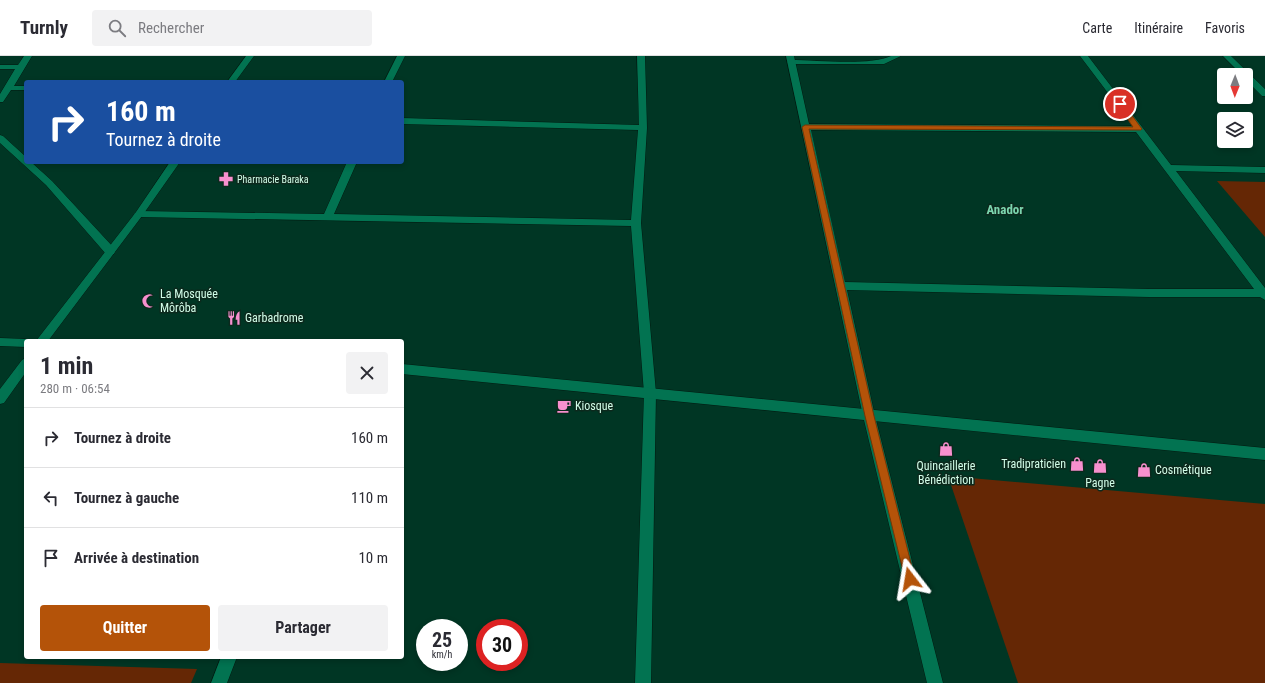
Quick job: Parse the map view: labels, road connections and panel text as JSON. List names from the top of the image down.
{
  "districts": ["Anador"],
  "places": {
    "pharmacy": ["Pharmacie Baraka"],
    "mosque": ["La Mosquée Môrôba"],
    "restaurant": ["Garbadrome"],
    "cafe": ["Kiosque"],
    "shop": [
      "Quincaillerie Bénédiction",
      "Tradipraticien",
      "Pagne",
      "Cosmétique"
    ]
  },
  "north": "bottom",
  "page": {
    "header": "Turnly",
    "search": "Rechercher",
    "nav": ["Carte", "Itinéraire", "Favoris"],
    "turn": ["160 m", "Tournez à droite"],
    "heading": ["1 min", "280 m · 06:54"],
    "list": [
      {
        "name": "Tournez à droite",
        "value": "160 m"
      },
      {
        "name": "Tournez à gauche",
        "value": "110 m"
      },
      {
        "name": "Arrivée à destination",
        "value": "10 m"
      }
    ],
    "buttons": ["Quitter", "Partager"],
    "speed": "25 km/h",
    "limit": "30"
  }
}
